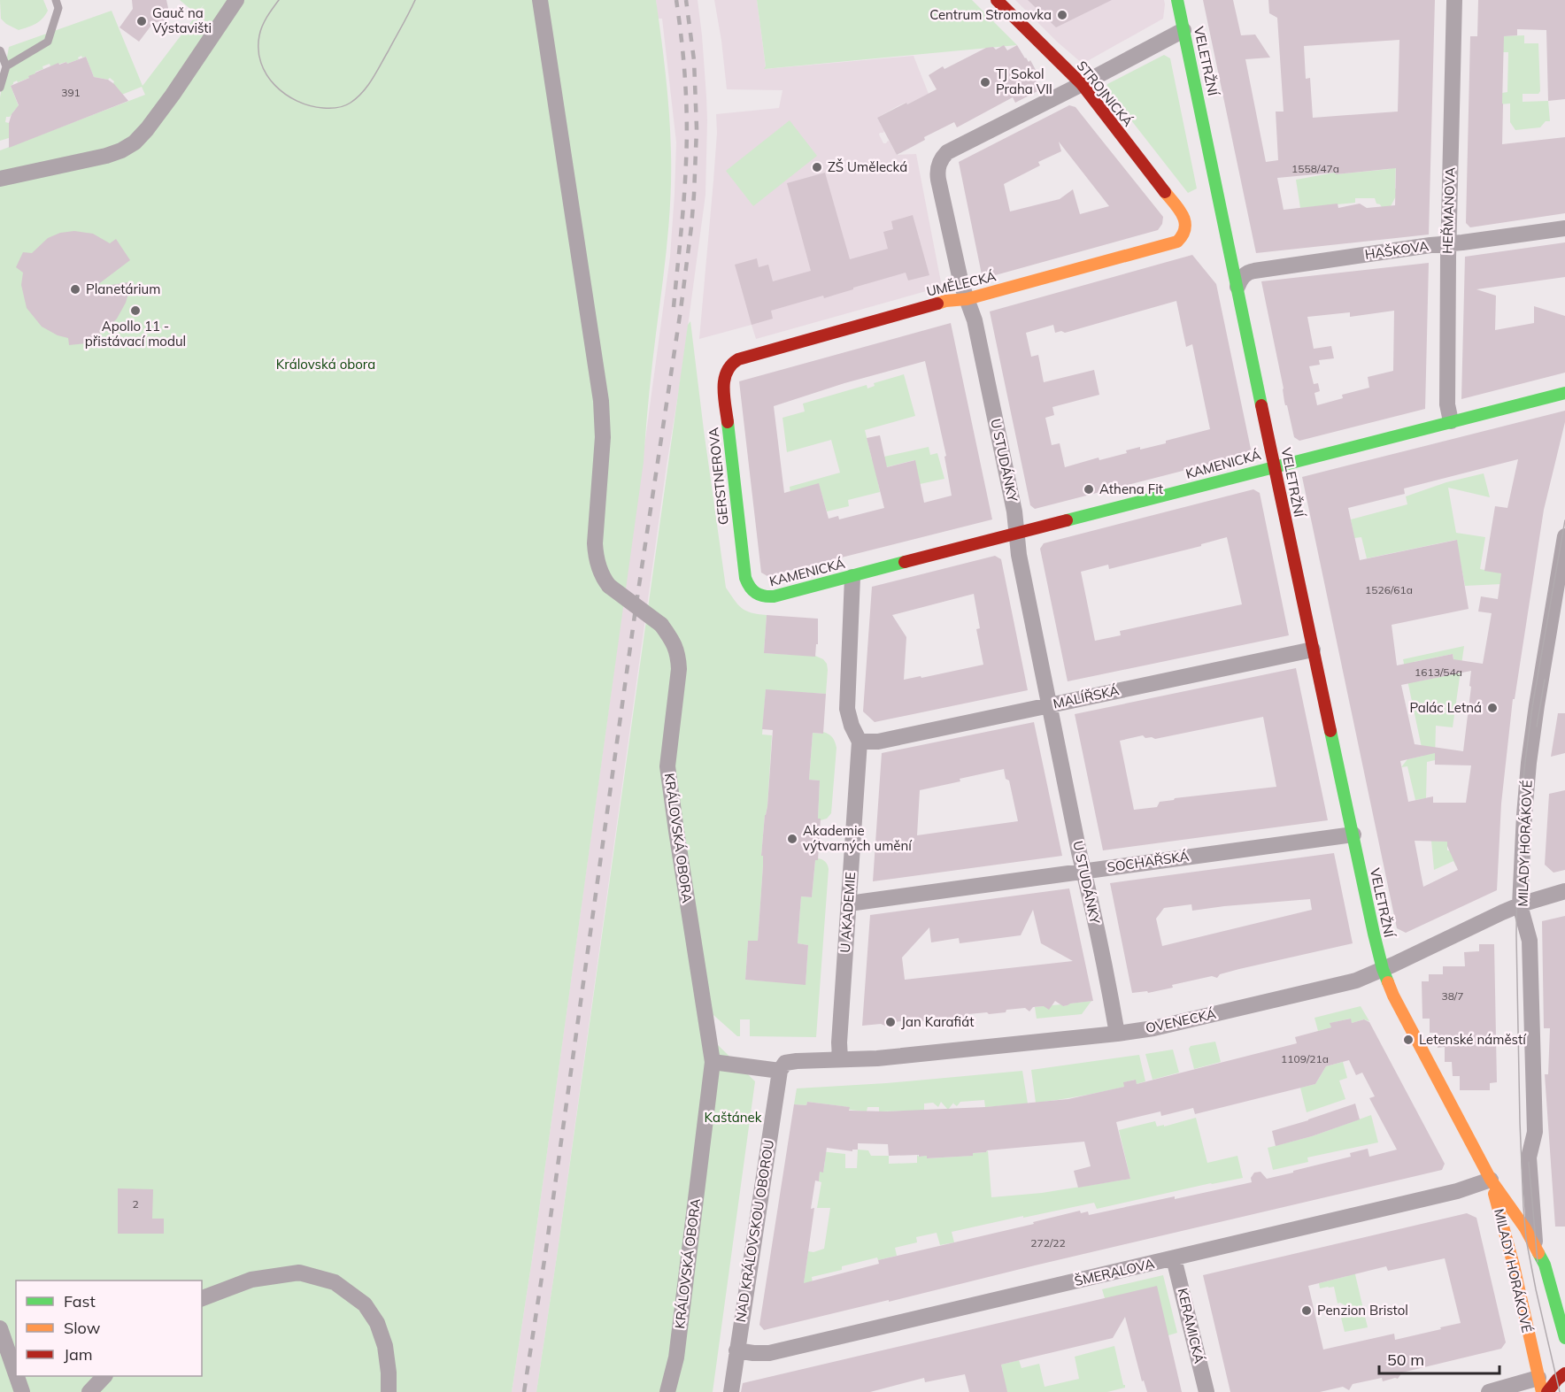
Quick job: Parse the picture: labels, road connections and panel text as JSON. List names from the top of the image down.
{
  "streets": {
    "street": [
      "VELETRŽNÍ",
      "STROJNICKÁ",
      "HEŘMANOVA",
      "HAŠKOVA",
      "UMĚLECKÁ",
      "U STUDÁNKY",
      "KAMENICKÁ",
      "GERSTNEROVA",
      "MALÍŘSKÁ",
      "KRÁLOVSKÁ OBORA",
      "MILADY HORÁKOVÉ",
      "SOCHAŘSKÁ",
      "U AKADEMIE",
      "OVENECKÁ",
      "NAD KRÁLOVSKOU OBOROU",
      "ŠMERALOVA",
      "KERAMICKÁ"
    ]
  },
  "crossings": [
    ["VELETRŽNÍ", "HAŠKOVA"],
    ["VELETRŽNÍ", "U STUDÁNKY"],
    ["VELETRŽNÍ", "KAMENICKÁ"],
    ["VELETRŽNÍ", "MALÍŘSKÁ"],
    ["VELETRŽNÍ", "SOCHAŘSKÁ"],
    ["VELETRŽNÍ", "OVENECKÁ"],
    ["STROJNICKÁ", "UMĚLECKÁ"],
    ["STROJNICKÁ", "U STUDÁNKY"],
    ["HEŘMANOVA", "HAŠKOVA"],
    ["HEŘMANOVA", "KAMENICKÁ"],
    ["UMĚLECKÁ", "U STUDÁNKY"],
    ["UMĚLECKÁ", "GERSTNEROVA"],
    ["U STUDÁNKY", "KAMENICKÁ"],
    ["U STUDÁNKY", "MALÍŘSKÁ"],
    ["U STUDÁNKY", "SOCHAŘSKÁ"],
    ["U STUDÁNKY", "OVENECKÁ"],
    ["KAMENICKÁ", "GERSTNEROVA"],
    ["KAMENICKÁ", "U AKADEMIE"],
    ["MALÍŘSKÁ", "U AKADEMIE"],
    ["MILADY HORÁKOVÉ", "OVENECKÁ"],
    ["MILADY HORÁKOVÉ", "ŠMERALOVA"],
    ["SOCHAŘSKÁ", "U AKADEMIE"],
    ["U AKADEMIE", "OVENECKÁ"],
    ["OVENECKÁ", "NAD KRÁLOVSKOU OBOROU"],
    ["NAD KRÁLOVSKOU OBOROU", "ŠMERALOVA"],
    ["ŠMERALOVA", "KERAMICKÁ"]
  ],
  "parks": ["Královská obora", "Kaštánek"],
  "places": [
    "Centrum Stromovka",
    "Gauč na Výstavišti",
    "TJ Sokol Praha VII",
    "ZŠ Umělecká",
    "Planetárium",
    "Apollo 11 - přistávací modul",
    "Athena Fit",
    "Palác Letná",
    "Akademie výtvarných umění",
    "Jan Karafiát",
    "Letenské náměstí",
    "Penzion Bristol"
  ],
  "house_numbers": [
    "391",
    "1558/47a",
    "1526/61a",
    "1613/54a",
    "38/7",
    "1109/21a",
    "2",
    "272/22"
  ],
  "legend": ["Fast", "Slow", "Jam"],
  "scale_bar": "50 m"
}
